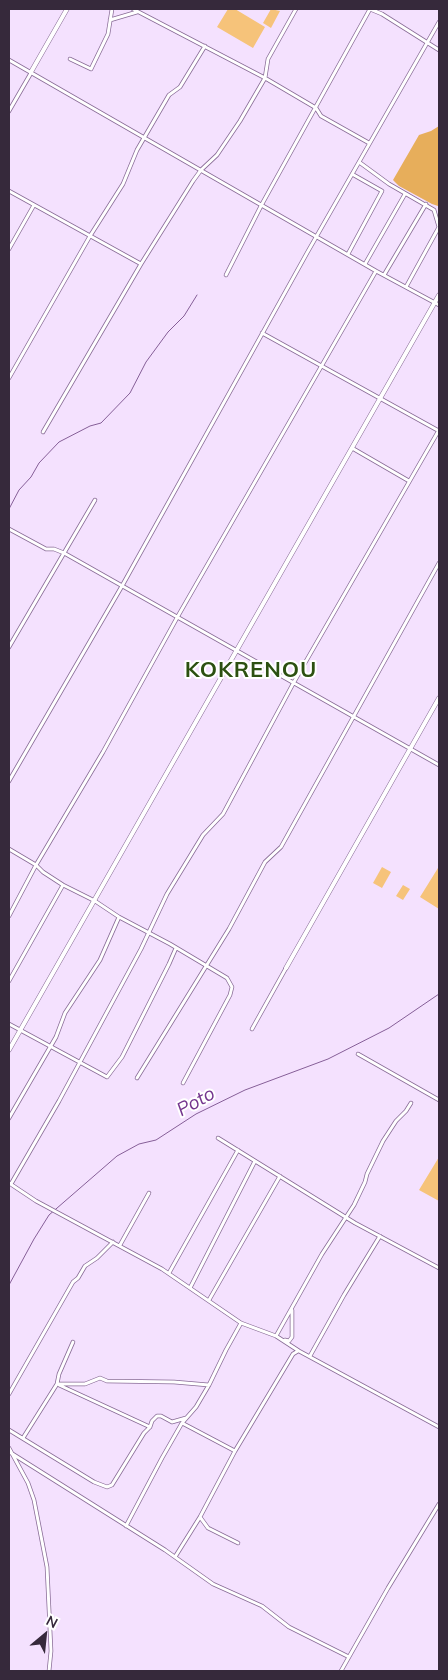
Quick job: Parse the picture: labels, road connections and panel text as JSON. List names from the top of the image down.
{
  "districts": ["KOKRENOU"],
  "water": ["Poto"],
  "north": "top right"
}
